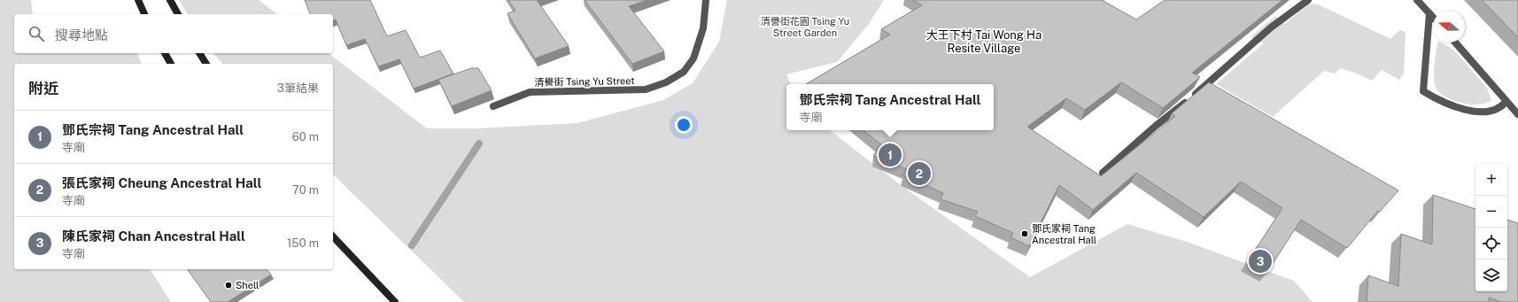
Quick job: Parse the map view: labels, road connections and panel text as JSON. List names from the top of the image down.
{
  "streets": {
    "street": ["清譽街 Tsing Yu Street"]
  },
  "districts": ["大王下村 Tai Wong Ha Resite Village"],
  "parks": ["清譽街花園 Tsing Yu Street Garden"],
  "places": ["鄧氏家祠 Tang Ancestral Hall", "Shell"],
  "north": "left",
  "page": {
    "search": "搜尋地點",
    "heading": ["附近", "3筆結果"],
    "popup": ["鄧氏宗祠 Tang Ancestral Hall", "寺廟"],
    "list": [
      {
        "mark": "1",
        "name": "鄧氏宗祠 Tang Ancestral Hall",
        "note": "寺廟",
        "value": "60 m"
      },
      {
        "mark": "2",
        "name": "張氏家祠 Cheung Ancestral Hall",
        "note": "寺廟",
        "value": "70 m"
      },
      {
        "mark": "3",
        "name": "陳氏家祠 Chan Ancestral Hall",
        "note": "寺廟",
        "value": "150 m"
      }
    ],
    "pins": ["1", "2", "3"],
    "map_buttons": ["+", "−"]
  }
}
